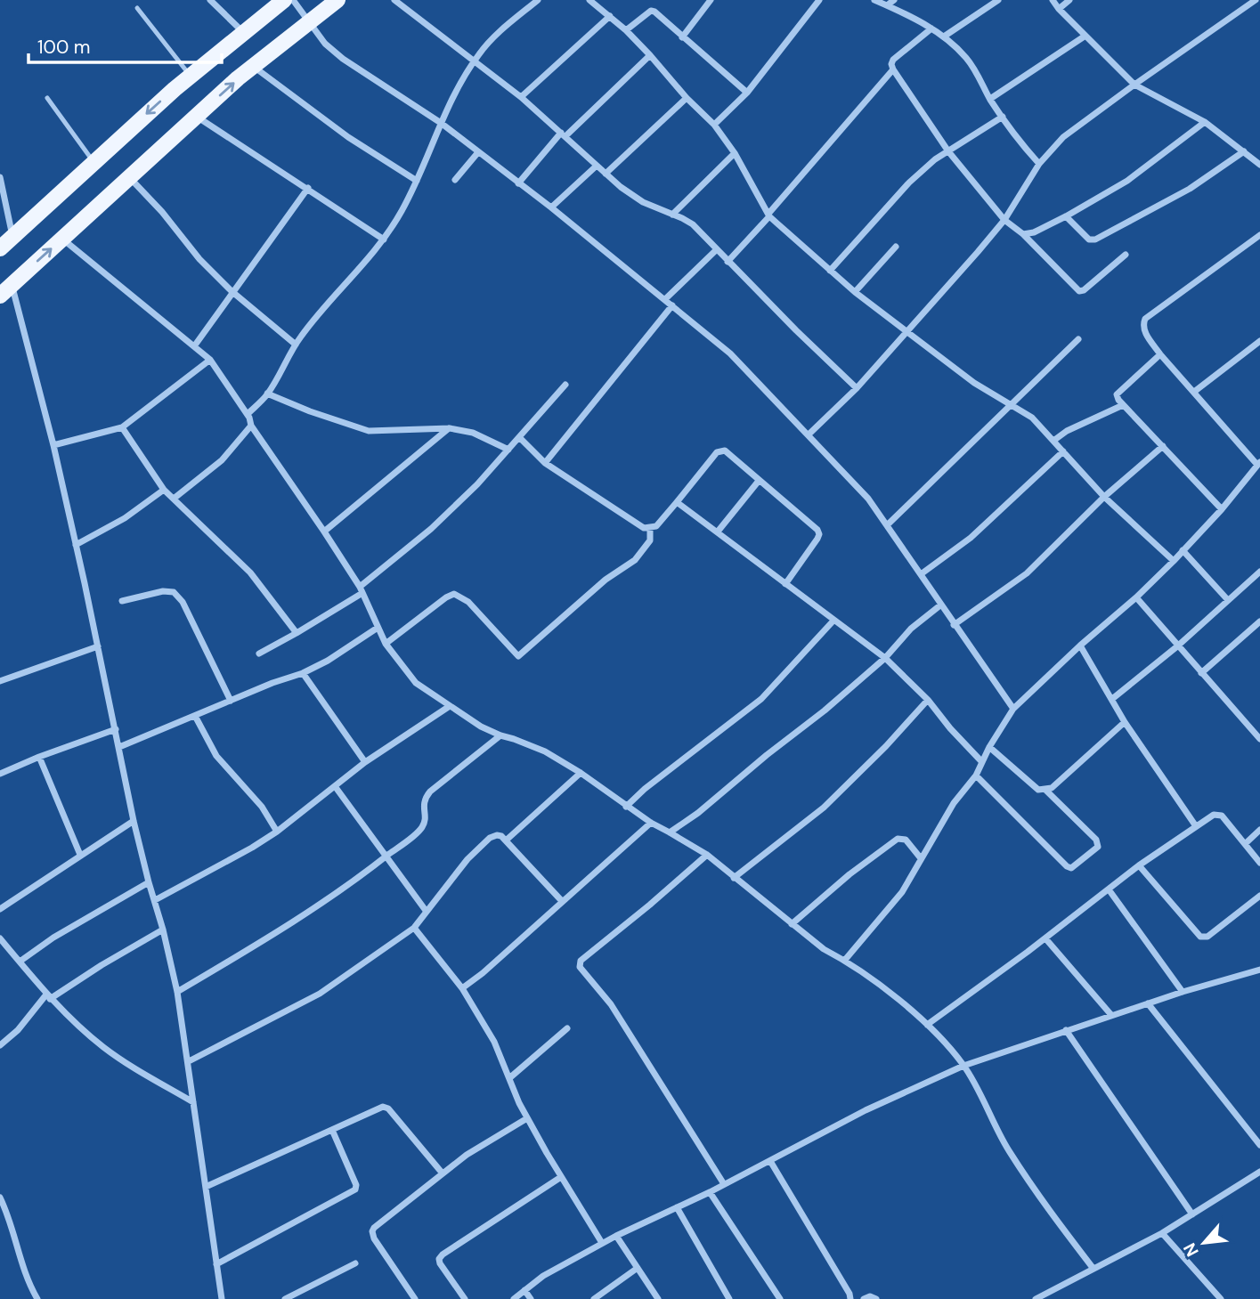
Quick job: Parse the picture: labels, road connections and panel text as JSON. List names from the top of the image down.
{
  "scale_bar": "100 m",
  "north": "bottom left"
}
